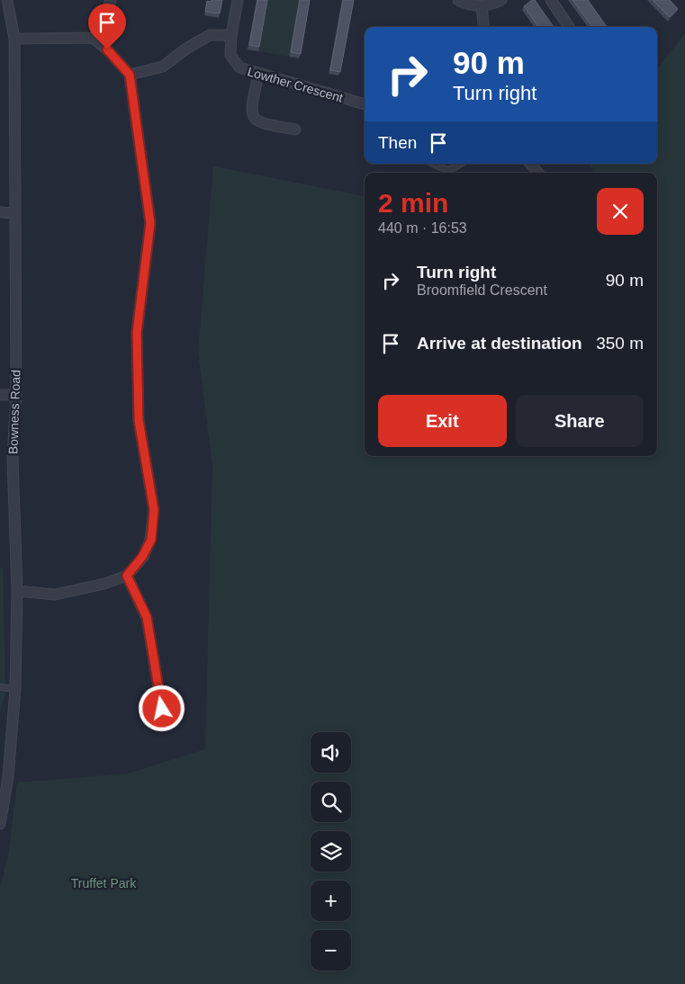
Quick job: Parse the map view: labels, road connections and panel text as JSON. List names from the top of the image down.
{
  "streets": {
    "street": ["Lowther Crescent", "Bowness Road"]
  },
  "parks": ["Truffet Park"],
  "page": {
    "turn": ["90 m", "Turn right"],
    "then": "Then",
    "heading": ["2 min", "440 m · 16:53"],
    "list": [
      {
        "name": "Turn right",
        "note": "Broomfield Crescent",
        "value": "90 m"
      },
      {
        "name": "Arrive at destination",
        "value": "350 m"
      }
    ],
    "buttons": ["Exit", "Share"],
    "map_buttons": ["+", "−"]
  }
}
